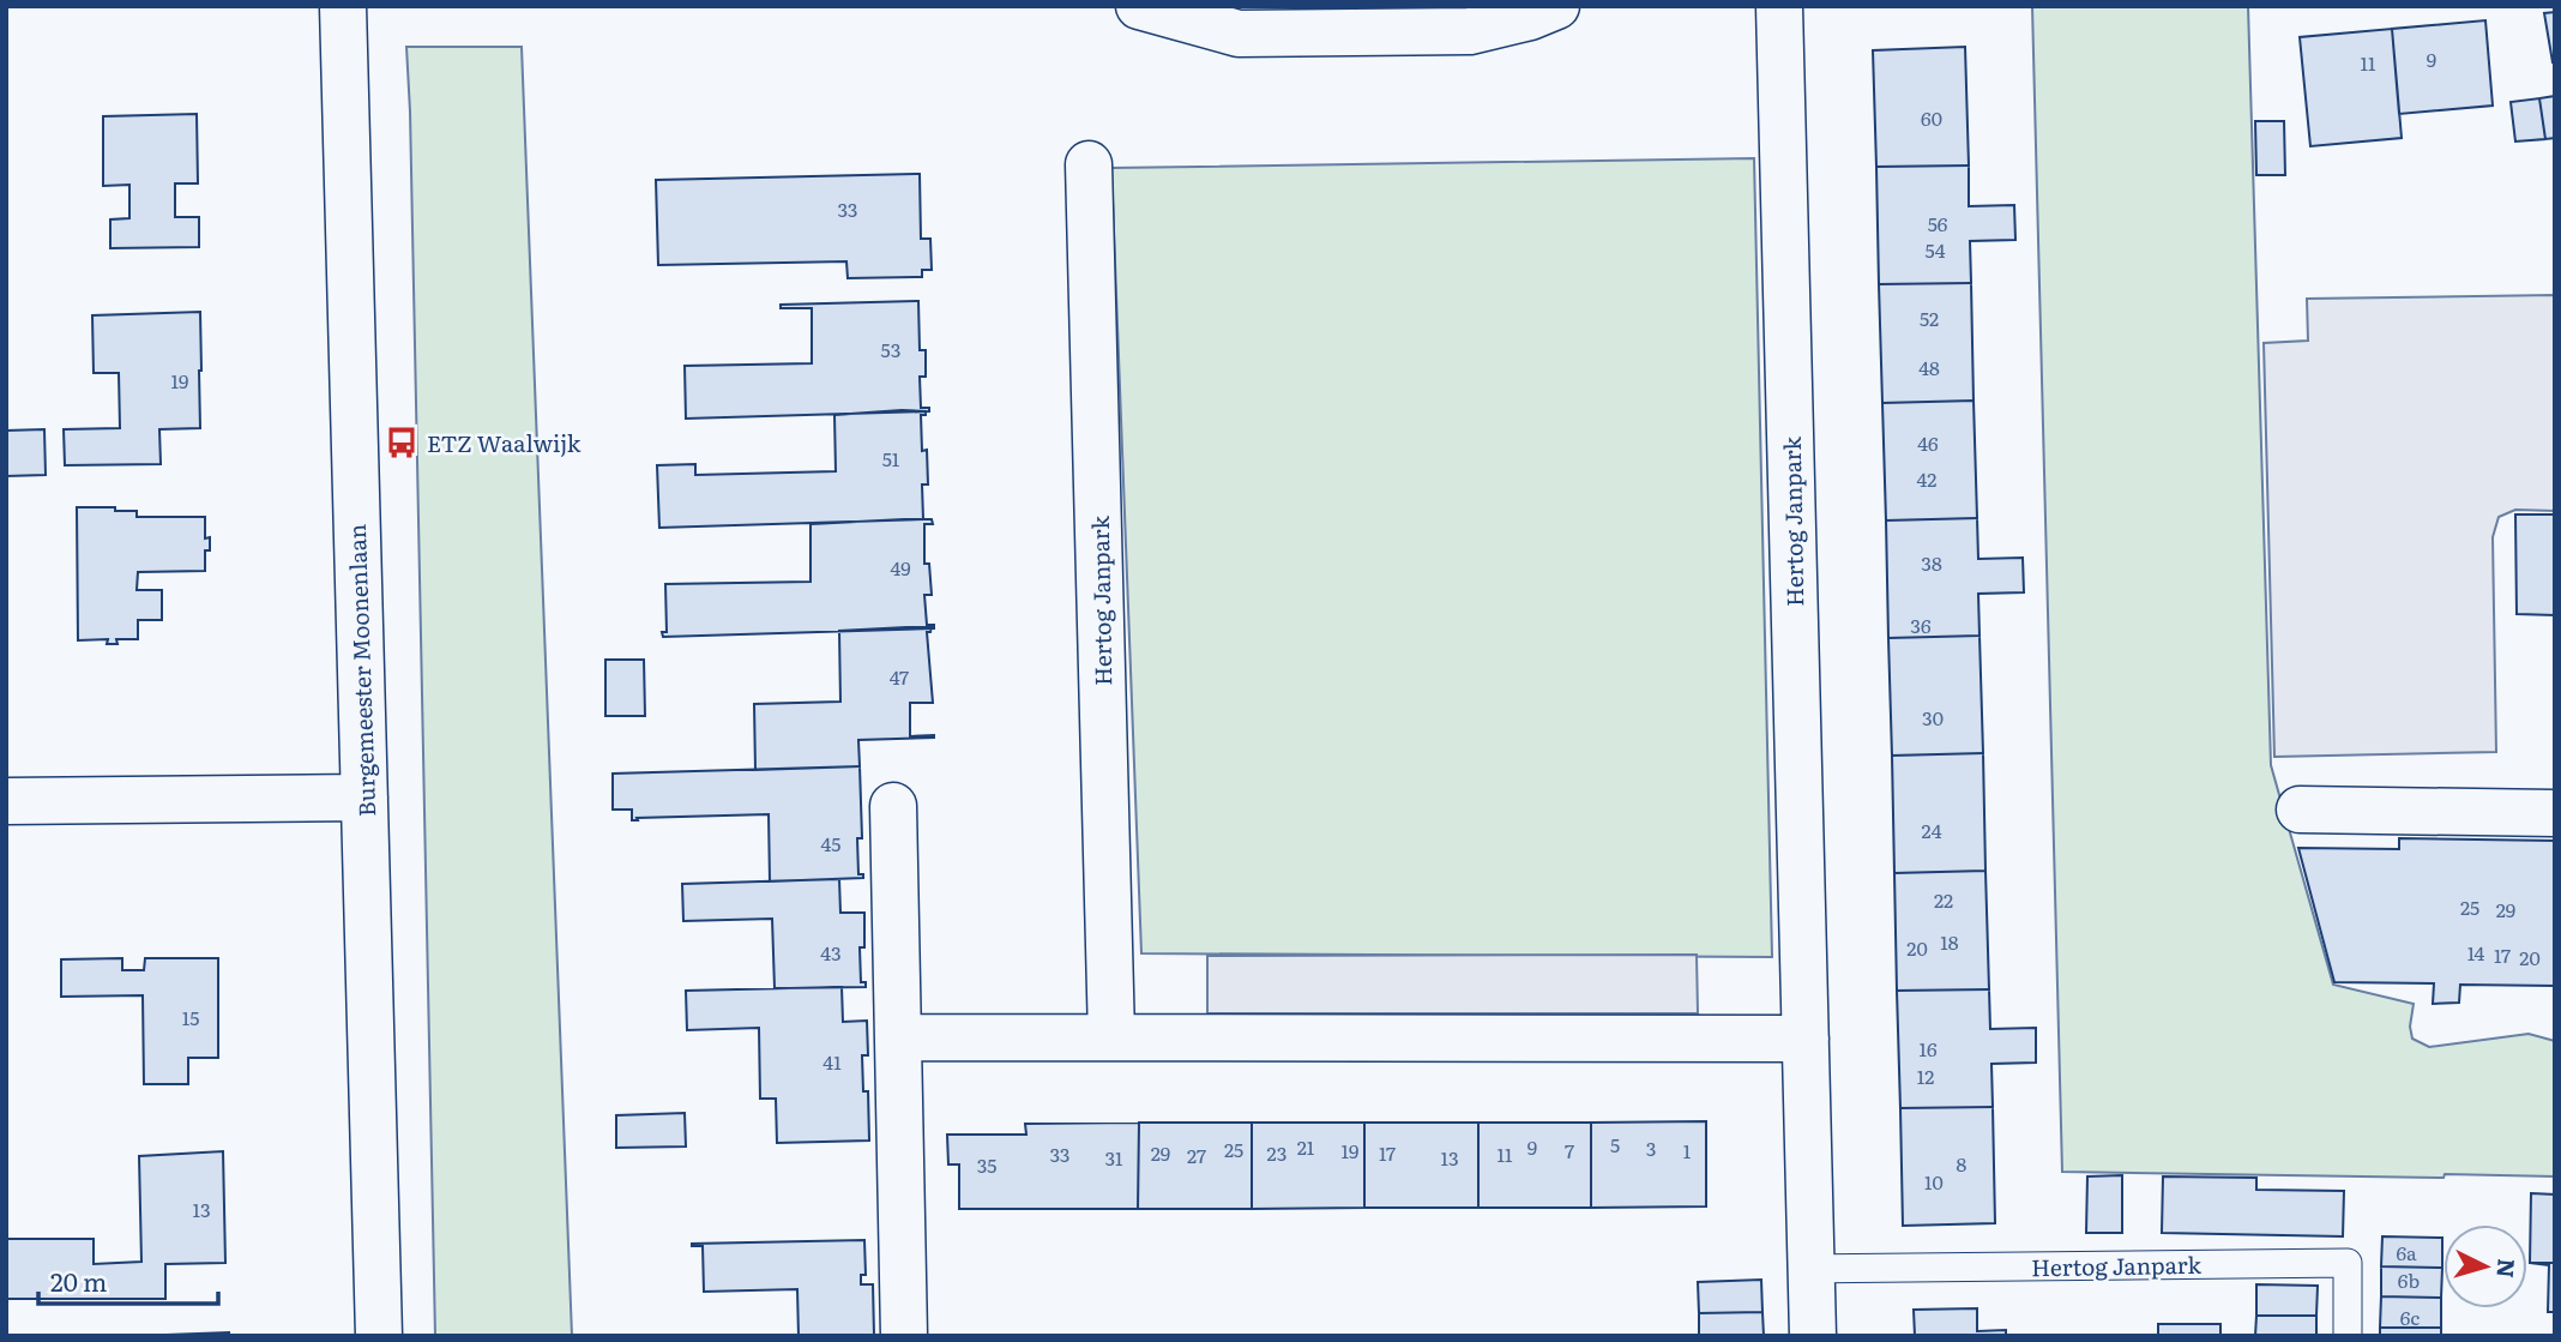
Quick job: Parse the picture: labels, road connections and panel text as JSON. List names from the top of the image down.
{
  "streets": {
    "street": ["Hertog Janpark", "Burgemeester Moonenlaan"]
  },
  "places": {
    "bus stop": ["ETZ Waalwijk"]
  },
  "house_numbers": [
    "9",
    "11",
    "60",
    "33",
    "56",
    "54",
    "52",
    "53",
    "48",
    "19",
    "46",
    "51",
    "42",
    "38",
    "49",
    "36",
    "47",
    "30",
    "24",
    "45",
    "22",
    "25",
    "29",
    "18",
    "20",
    "43",
    "14",
    "17",
    "20",
    "15",
    "16",
    "41",
    "12",
    "5",
    "21",
    "9",
    "3",
    "25",
    "19",
    "7",
    "1",
    "29",
    "23",
    "17",
    "33",
    "11",
    "27",
    "31",
    "13",
    "8",
    "35",
    "10",
    "13",
    "6a",
    "6b",
    "6c"
  ],
  "scale_bar": "20 m",
  "north": "right"
}
